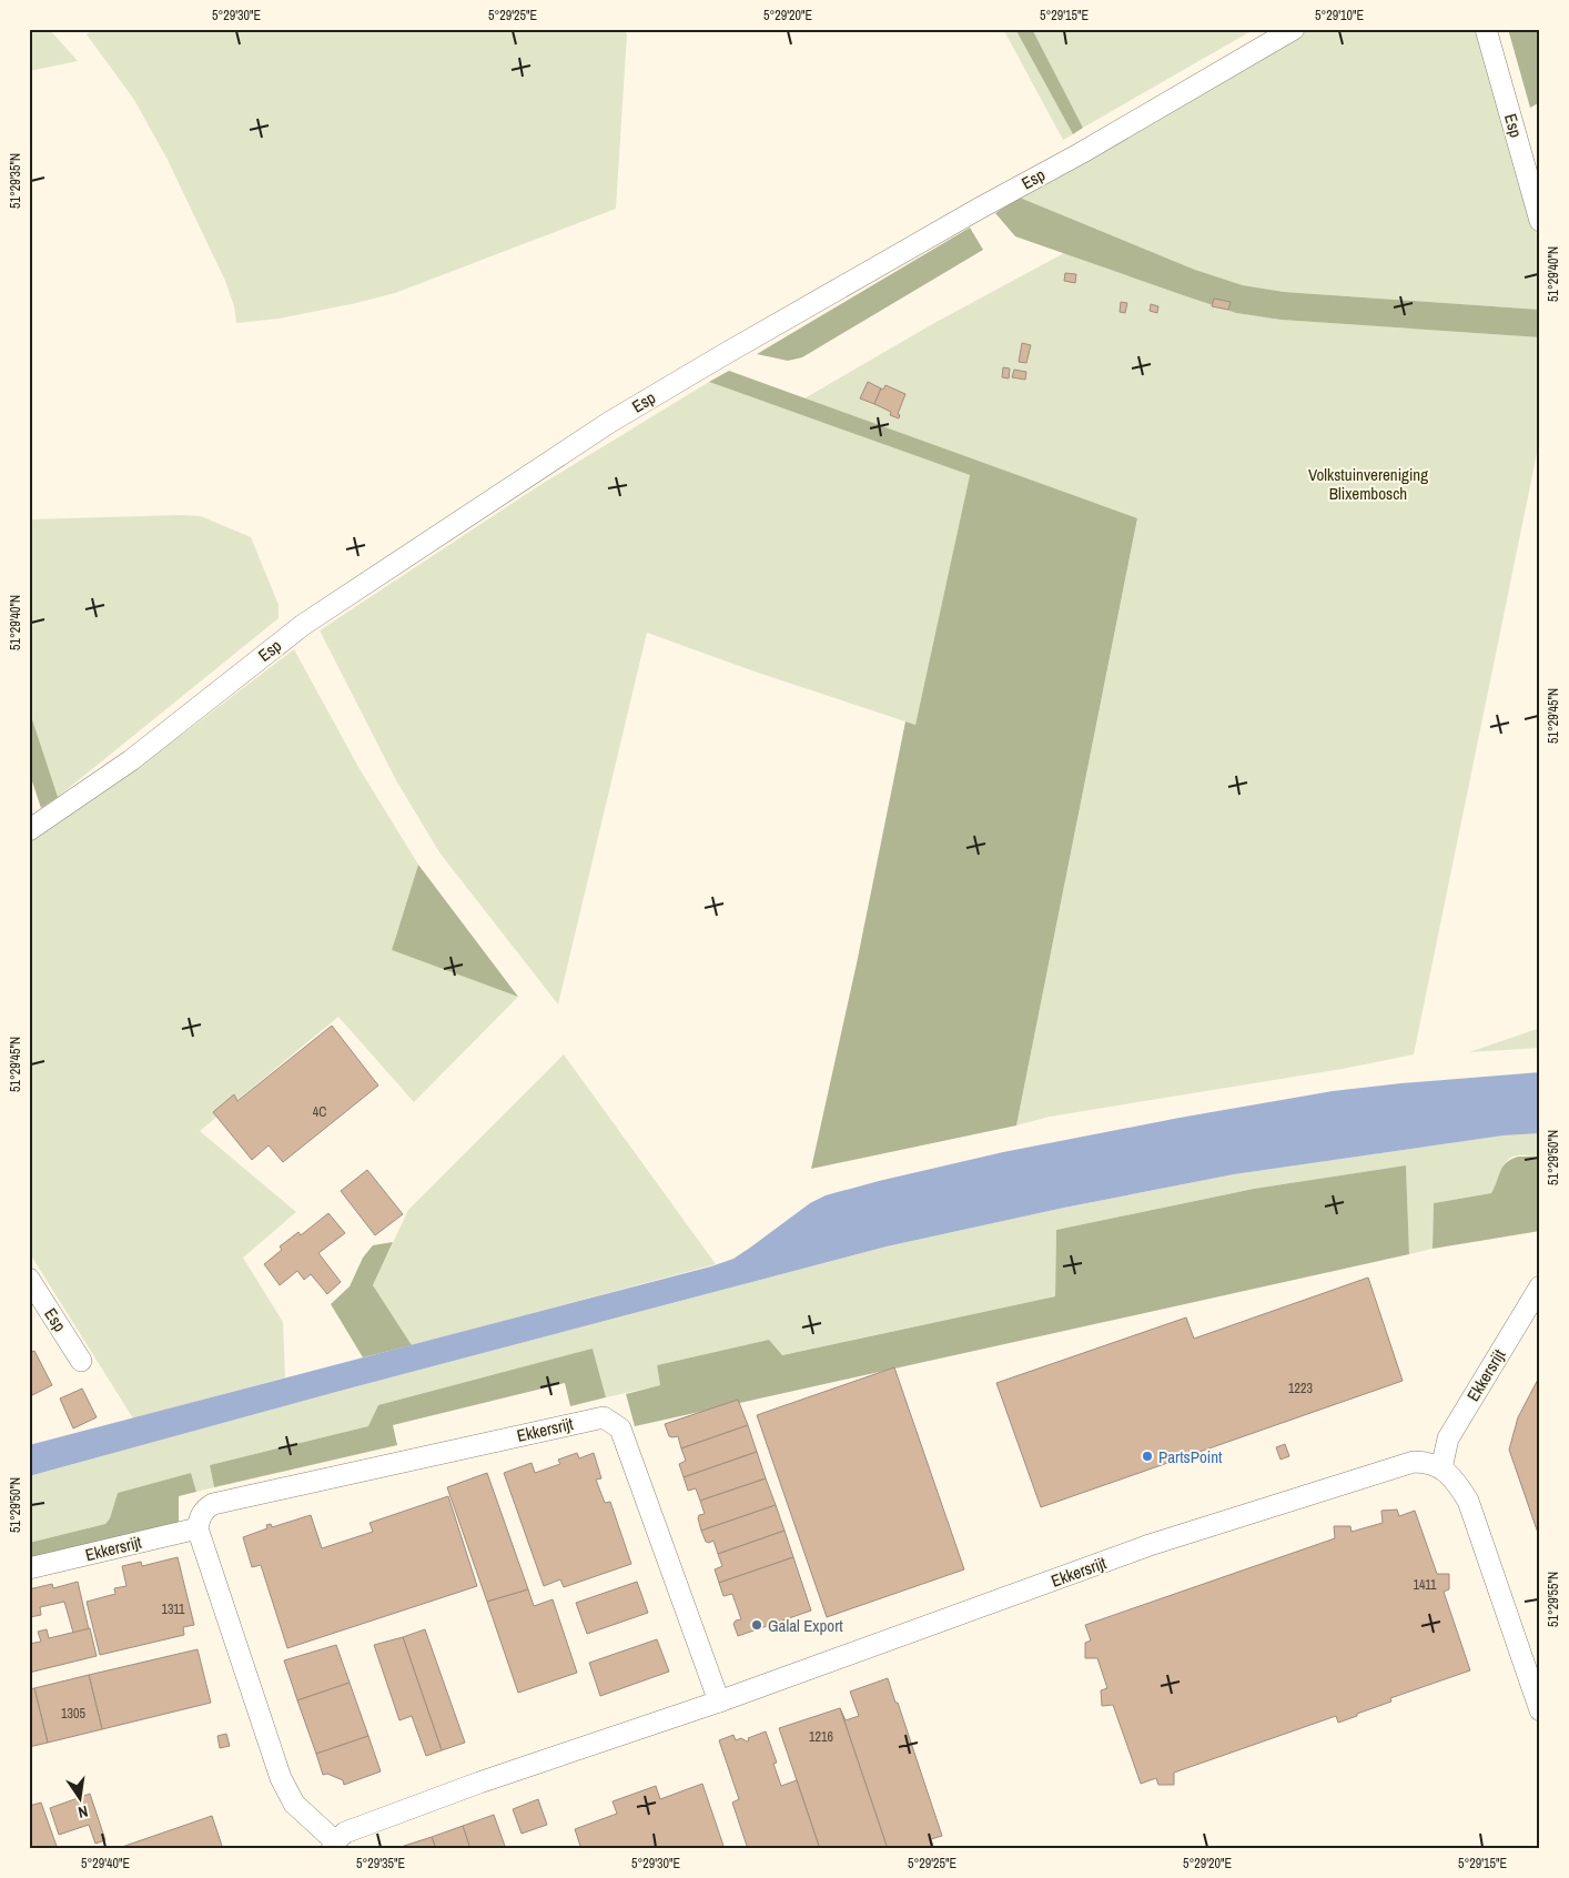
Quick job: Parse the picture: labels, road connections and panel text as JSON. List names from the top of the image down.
{
  "streets": {
    "street": ["Esp", "Ekkersrijt"]
  },
  "parks": ["Volkstuinvereniging Blixembosch"],
  "places": ["PartsPoint", "Galal Export"],
  "house_numbers": [
    "4C",
    "1223",
    "1411",
    "1311",
    "1305",
    "1216"
  ],
  "north": "bottom",
  "coordinates": [
    "5°29'30\"E",
    "5°29'25\"E",
    "5°29'20\"E",
    "5°29'15\"E",
    "5°29'10\"E",
    "51°29'35\"N",
    "51°29'40\"N",
    "51°29'45\"N",
    "51°29'50\"N",
    "51°29'55\"N",
    "5°29'40\"E",
    "5°29'35\"E"
  ]
}
